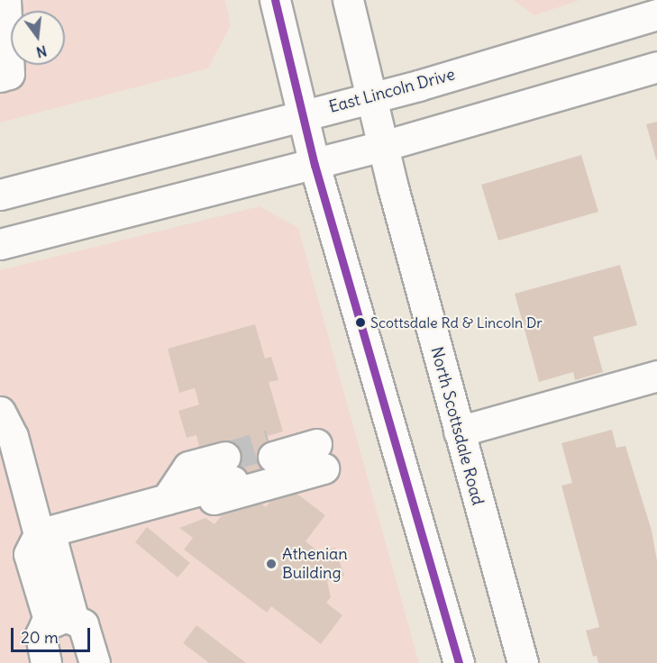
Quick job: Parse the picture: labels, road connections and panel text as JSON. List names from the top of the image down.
{
  "streets": {
    "main road": ["East Lincoln Drive", "North Scottsdale Road"]
  },
  "crossings": [
    ["East Lincoln Drive", "North Scottsdale Road"]
  ],
  "places": ["Scottsdale Rd & Lincoln Dr", "Athenian Building"],
  "scale_bar": "20 m",
  "north": "bottom"
}
